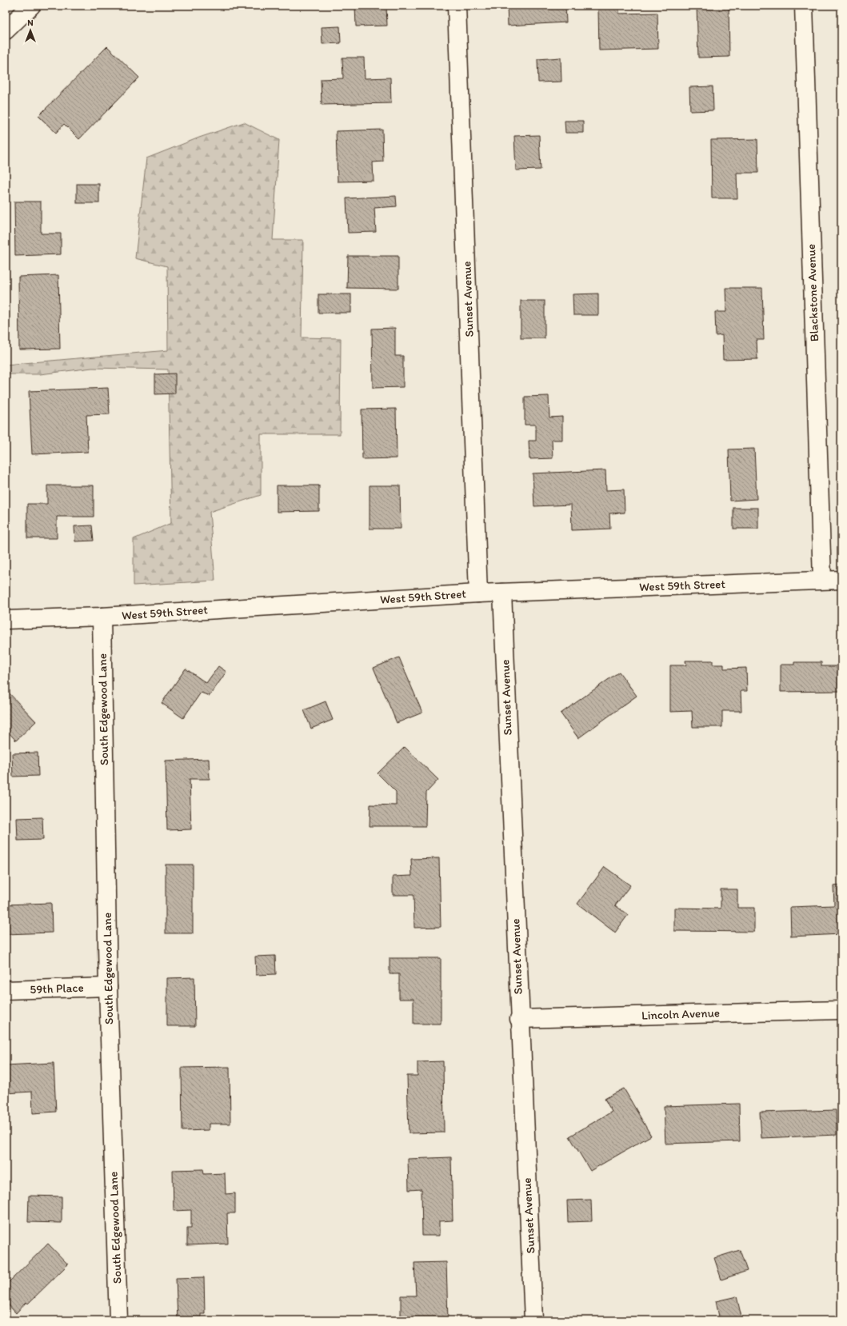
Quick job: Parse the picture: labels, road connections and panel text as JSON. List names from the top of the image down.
{
  "streets": {
    "street": [
      "Blackstone Avenue",
      "Sunset Avenue",
      "West 59th Street",
      "South Edgewood Lane",
      "59th Place",
      "Lincoln Avenue"
    ]
  },
  "crossings": [
    ["Blackstone Avenue", "West 59th Street"],
    ["Sunset Avenue", "West 59th Street"],
    ["Sunset Avenue", "Lincoln Avenue"],
    ["West 59th Street", "South Edgewood Lane"],
    ["South Edgewood Lane", "59th Place"]
  ],
  "north": "top"
}
